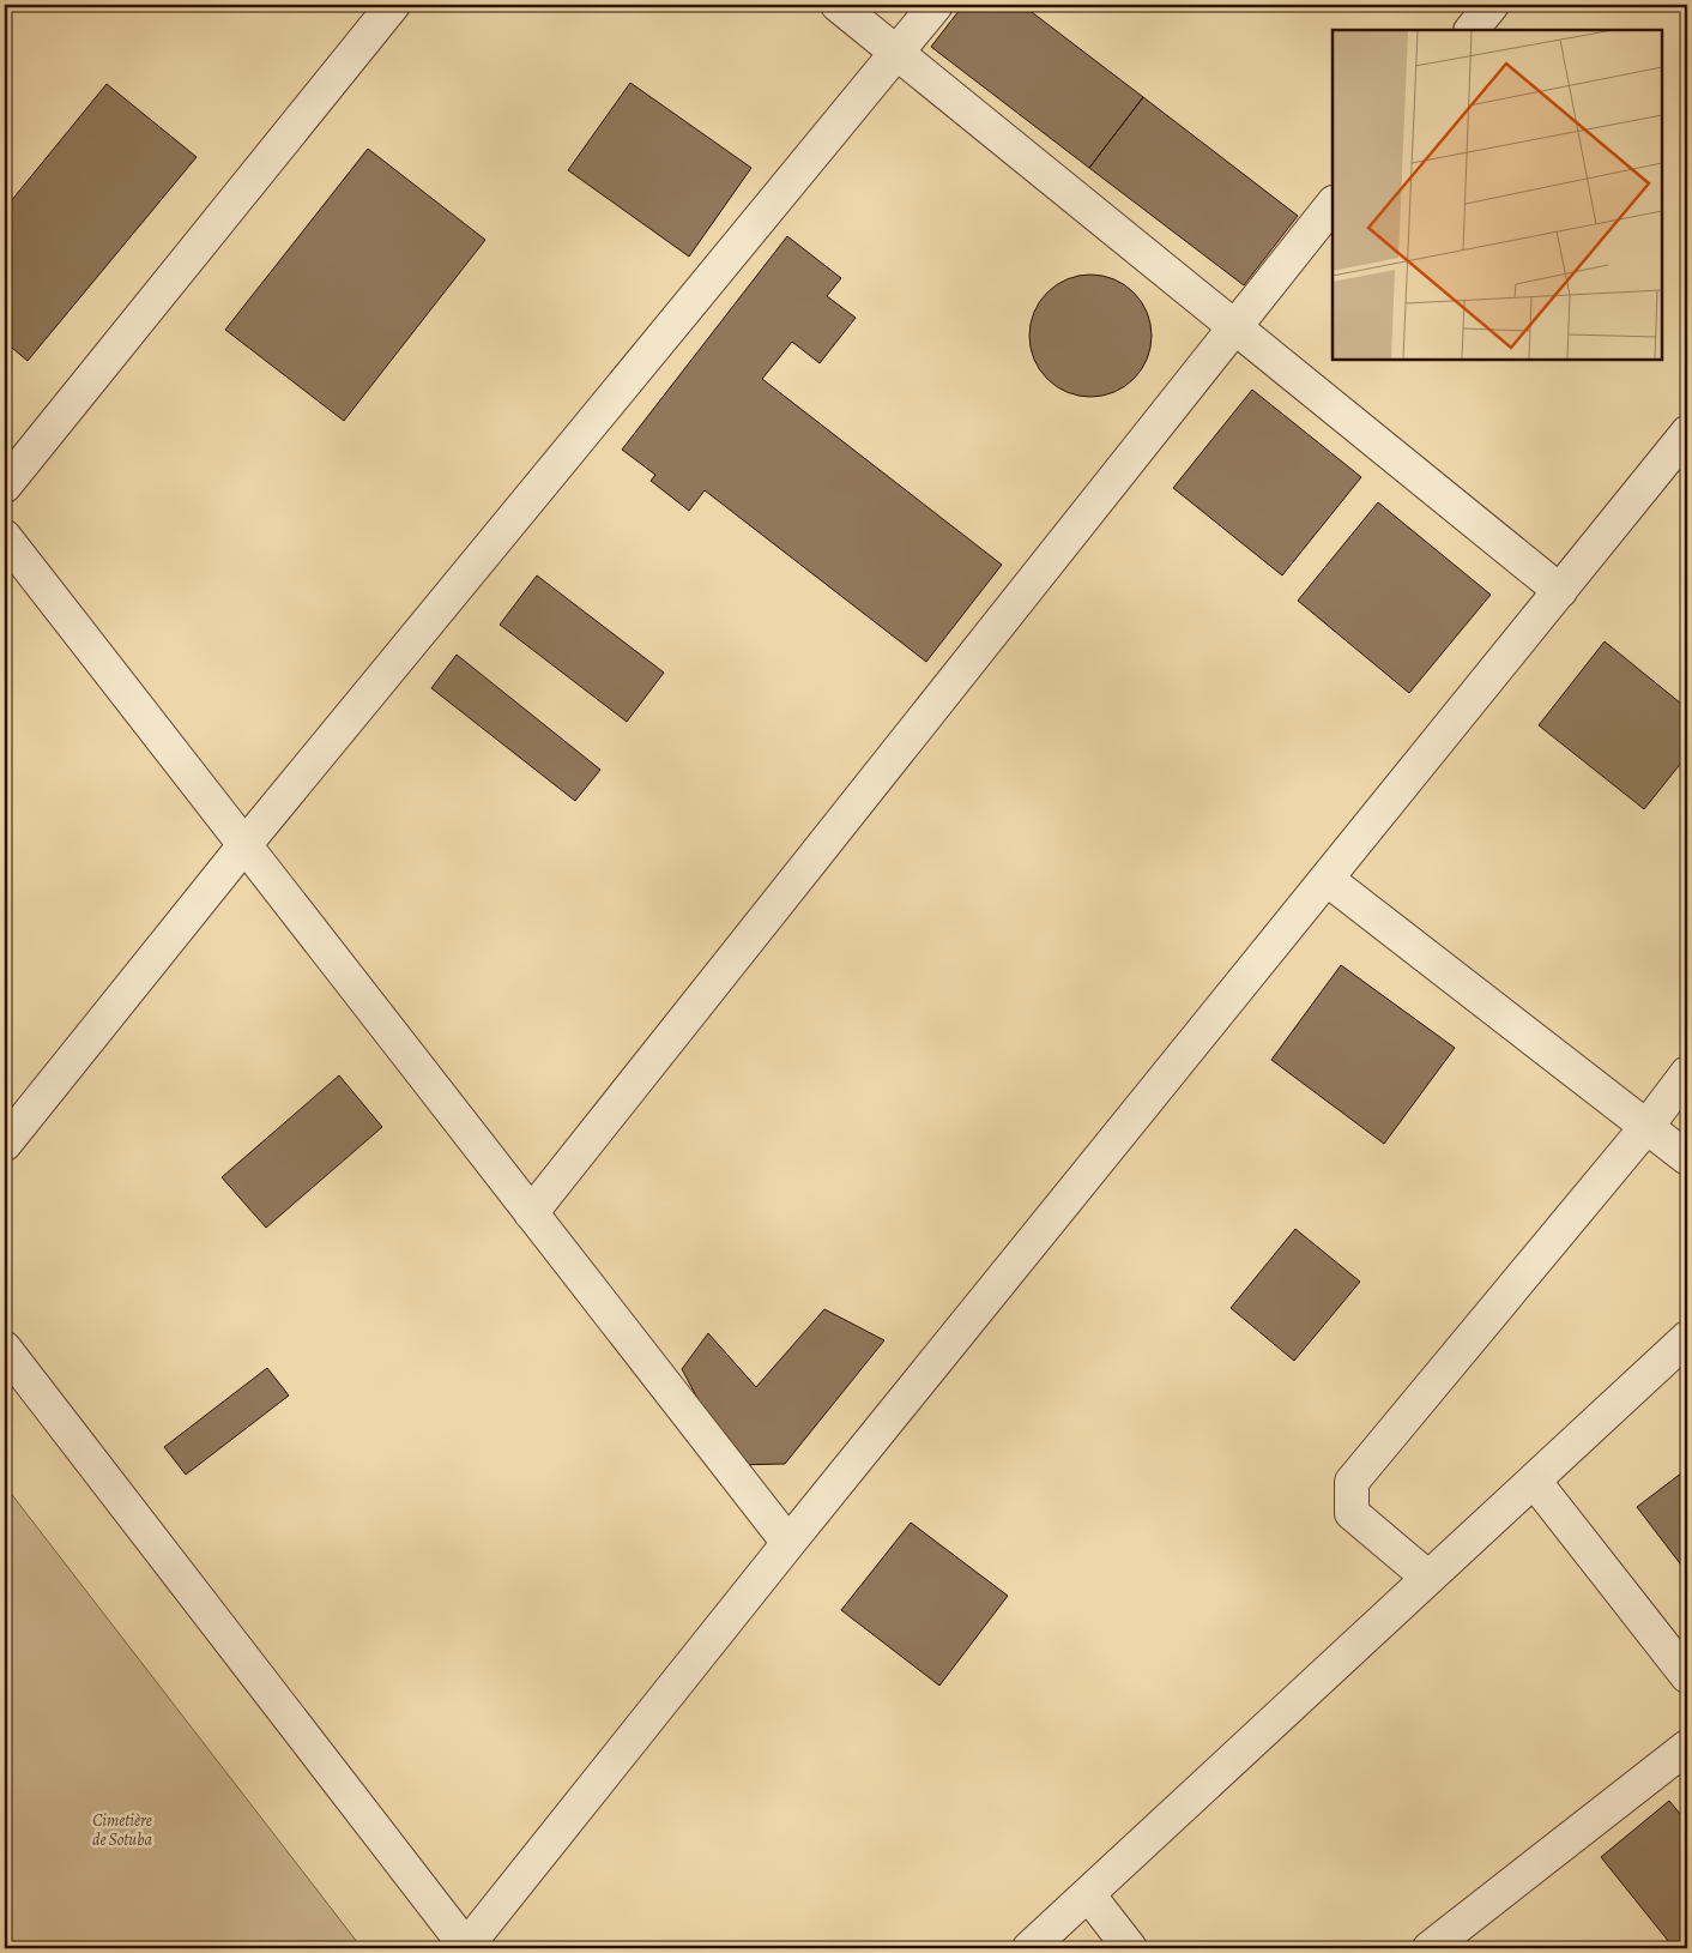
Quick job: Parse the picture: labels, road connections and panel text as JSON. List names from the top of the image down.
{
  "parks": ["Cimetière de Sotuba"]
}
